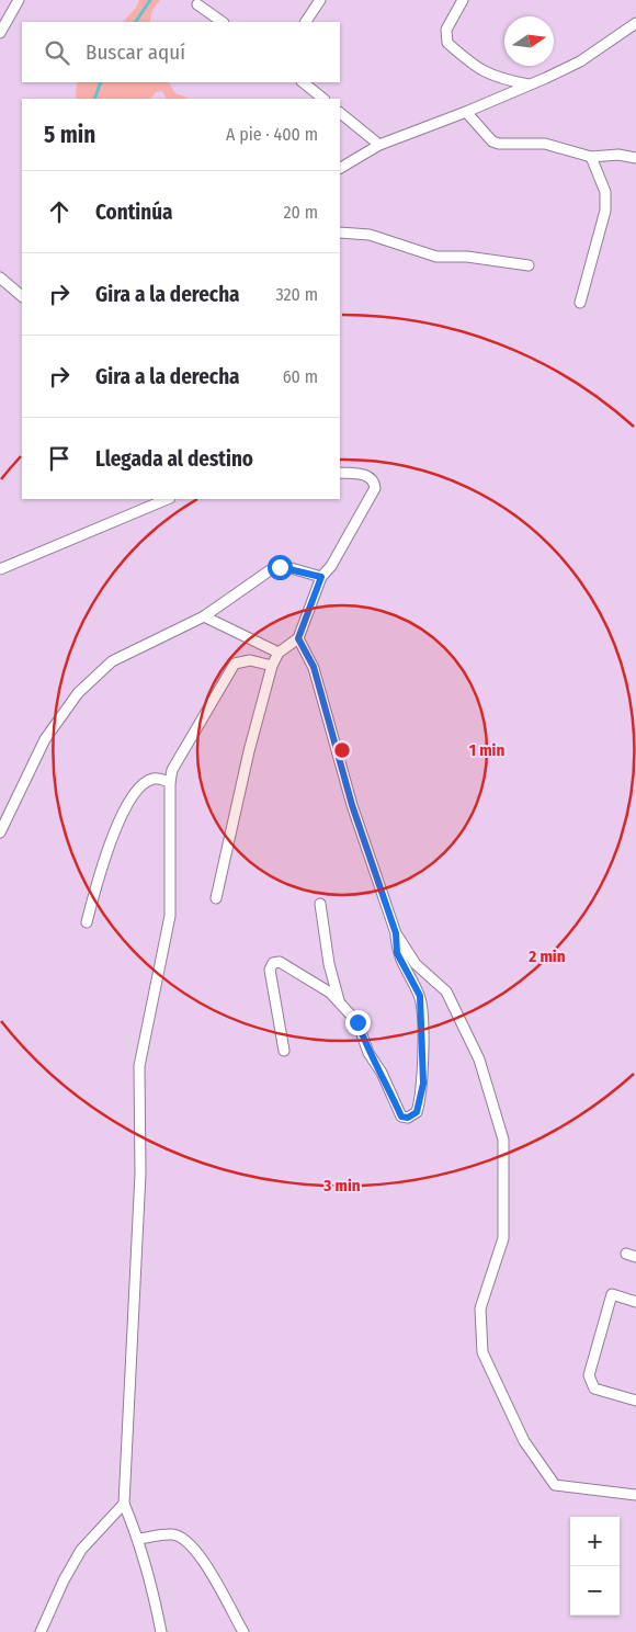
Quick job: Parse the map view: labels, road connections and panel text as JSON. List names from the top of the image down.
{
  "north": "right",
  "page": {
    "search": "Buscar aquí",
    "heading": ["5 min", "A pie · 400 m"],
    "list": [
      ["Continúa", "20 m"],
      ["Gira a la derecha", "320 m"],
      ["Gira a la derecha", "60 m"],
      "Llegada al destino"
    ],
    "map_buttons": ["+", "−"]
  },
  "rings": ["1 min", "2 min", "3 min"]
}
